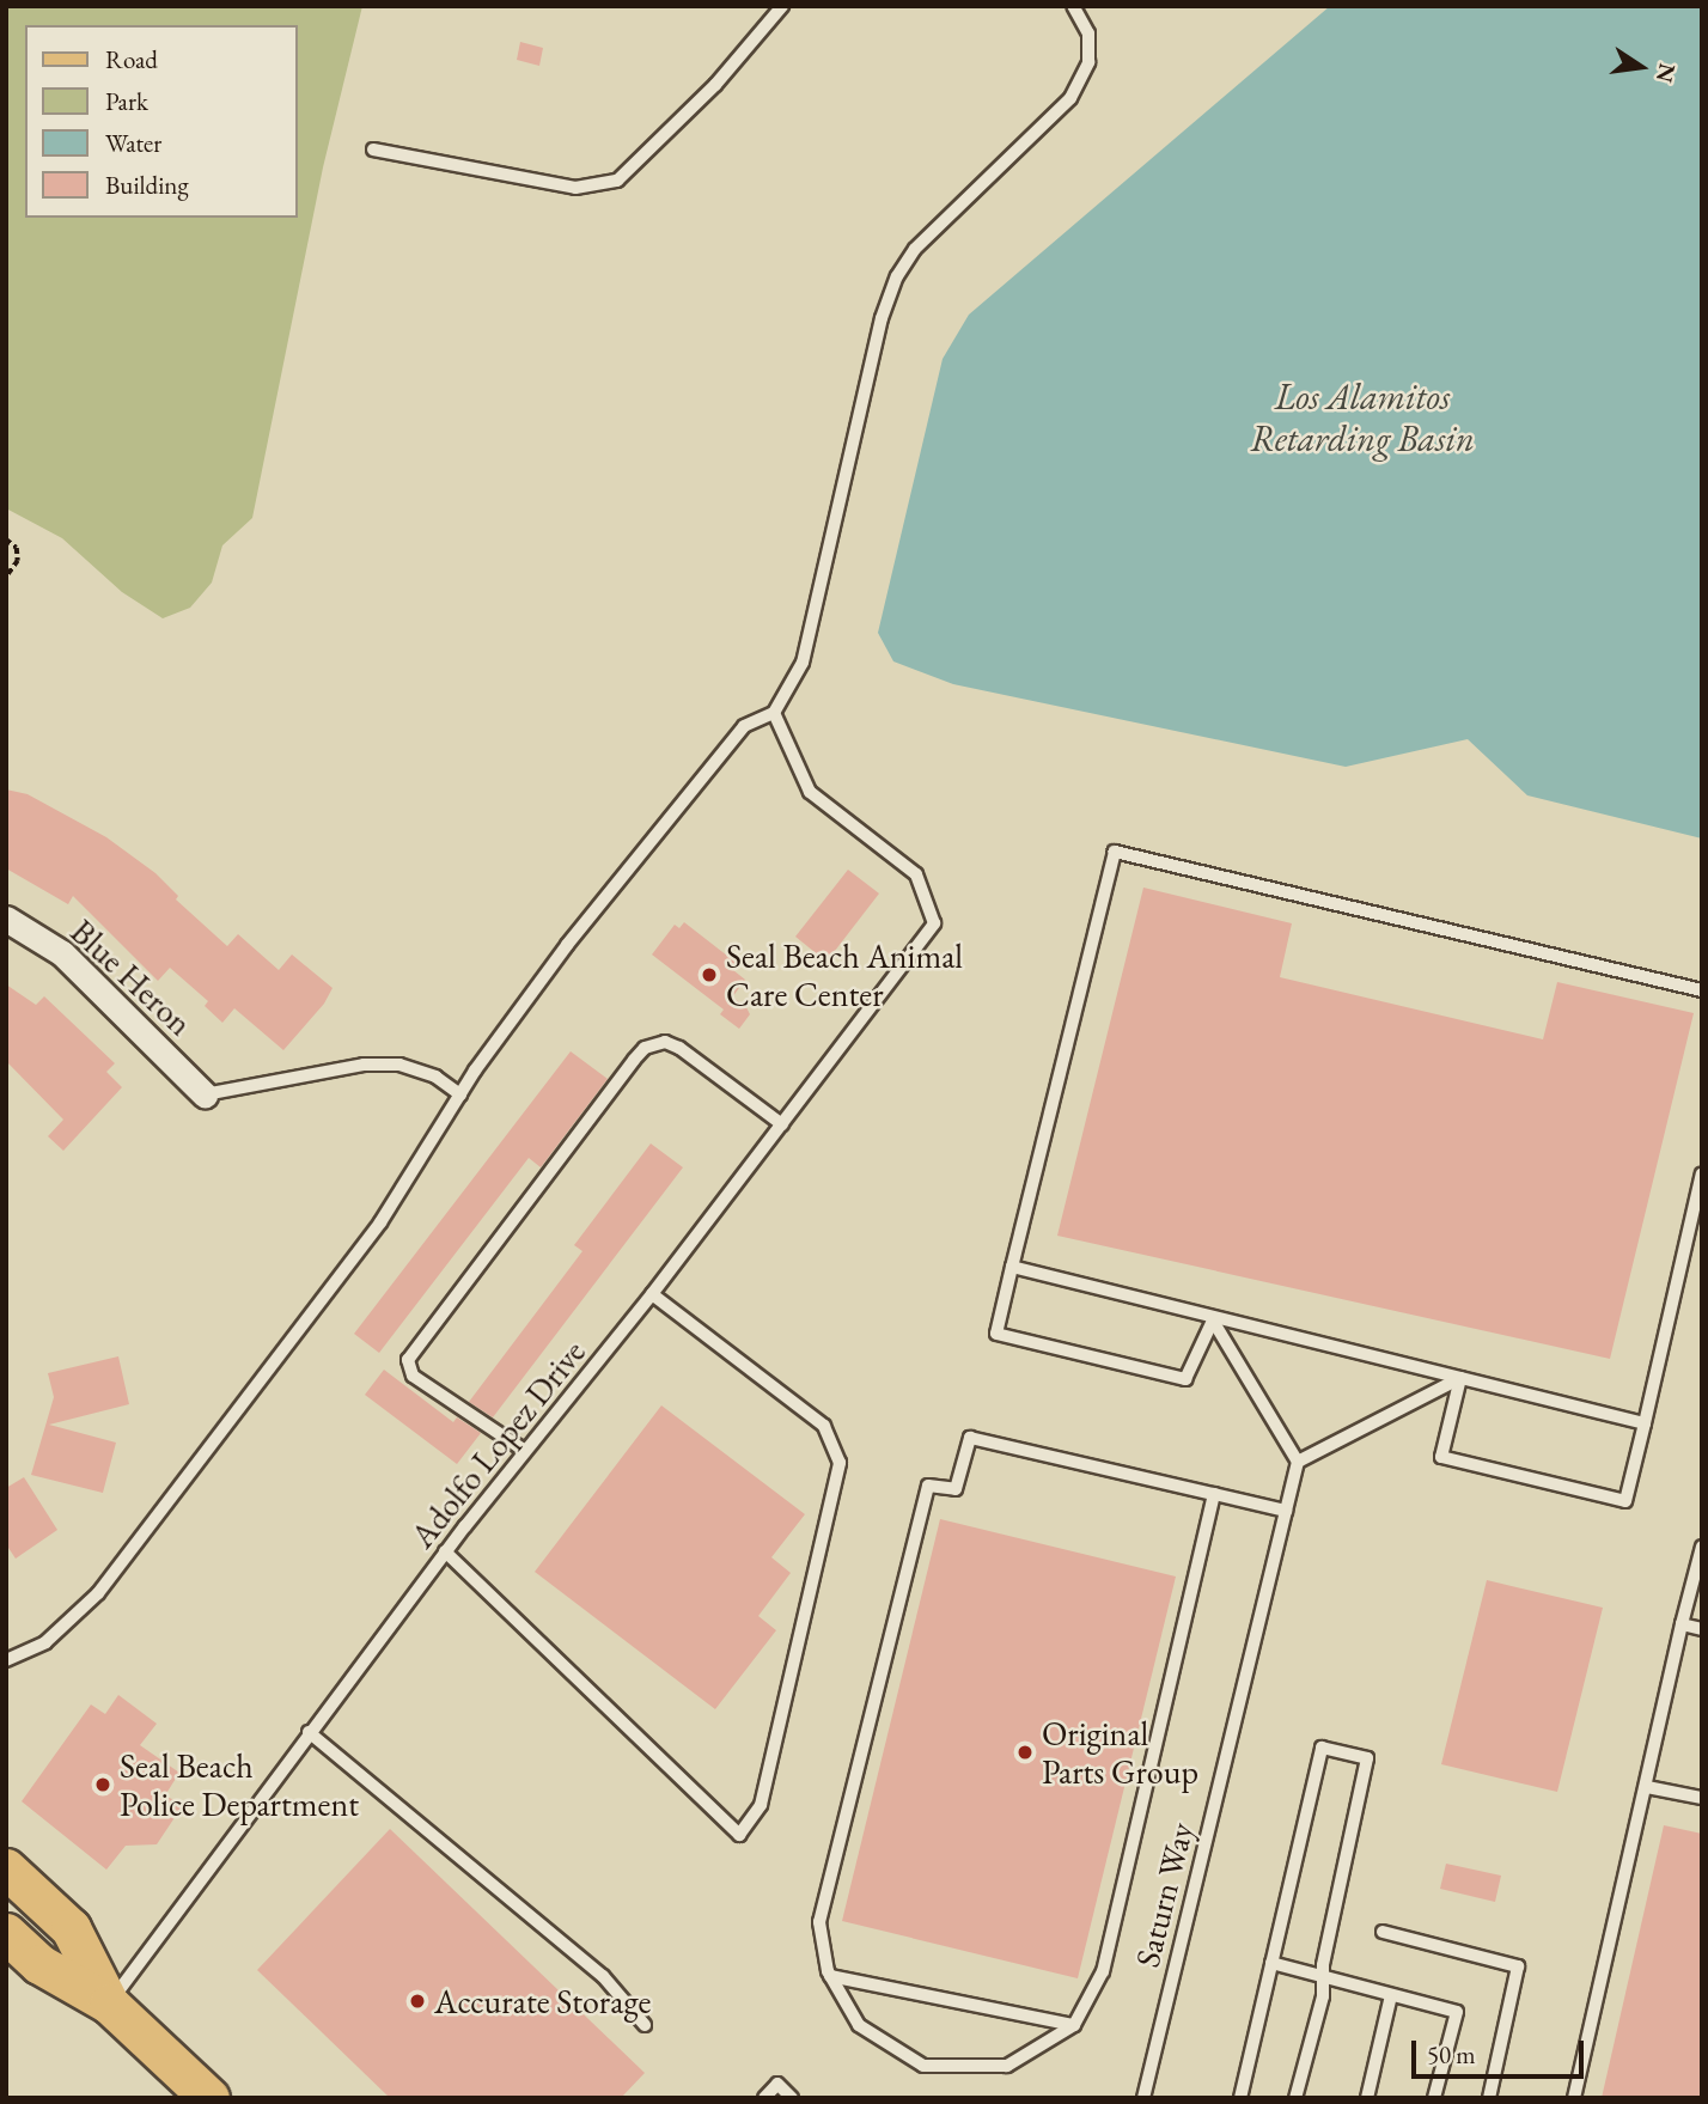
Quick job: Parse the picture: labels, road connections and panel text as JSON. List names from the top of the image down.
{
  "streets": {
    "street": ["Blue Heron"],
    "lane": ["Adolfo Lopez Drive", "Saturn Way"]
  },
  "water": ["Los Alamitos Retarding Basin"],
  "places": [
    "Seal Beach Animal Care Center",
    "Original Parts Group",
    "Seal Beach Police Department",
    "Accurate Storage"
  ],
  "legend": [
    "Road",
    "Park",
    "Water",
    "Building"
  ],
  "scale_bar": "50 m",
  "north": "right"
}
